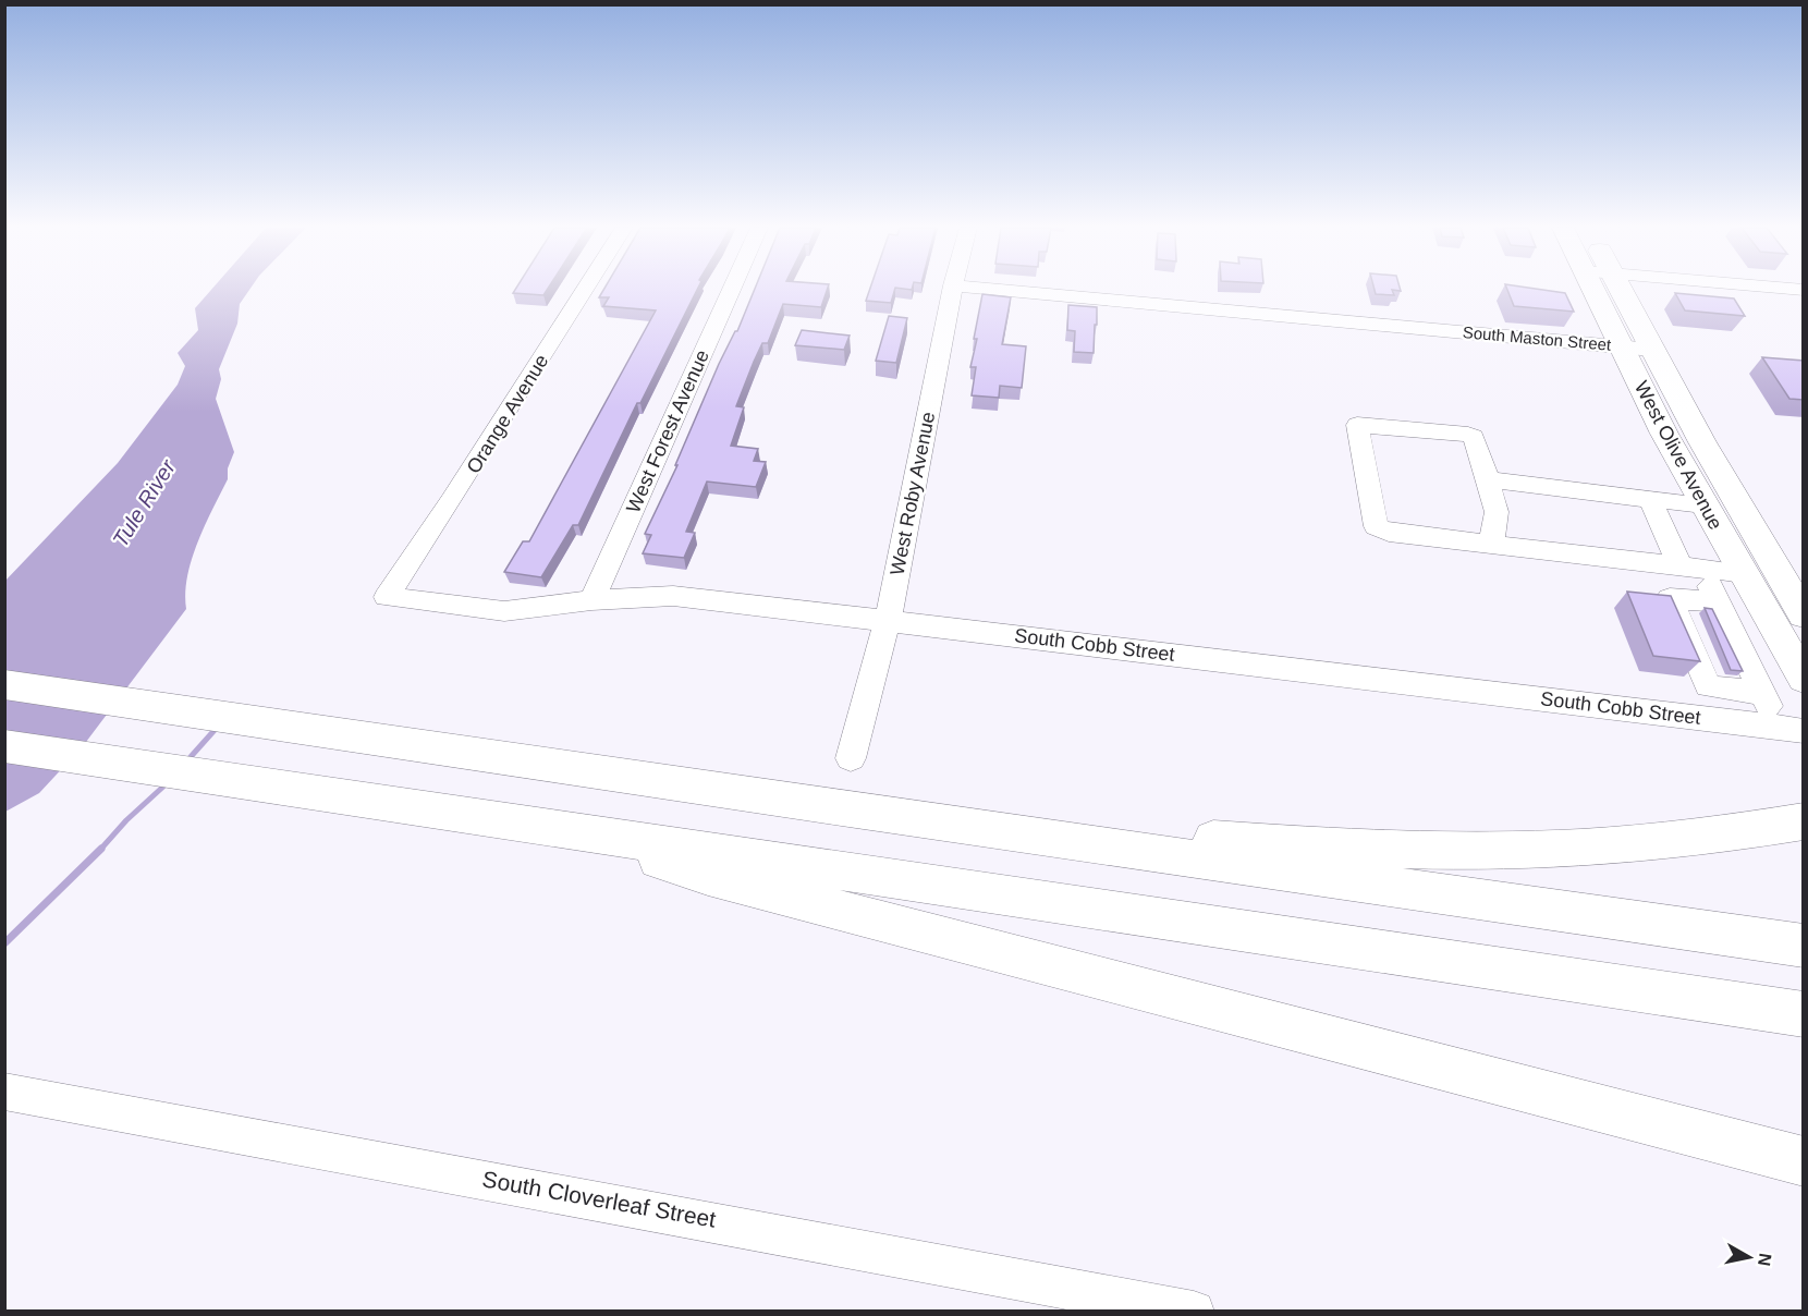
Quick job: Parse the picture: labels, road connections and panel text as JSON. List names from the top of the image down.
{
  "streets": {
    "main road": ["West Olive Avenue"],
    "street": [
      "South Maston Street",
      "Orange Avenue",
      "West Forest Avenue",
      "West Roby Avenue",
      "South Cobb Street",
      "South Cloverleaf Street"
    ]
  },
  "crossings": [
    ["South Maston Street", "West Olive Avenue"],
    ["Orange Avenue", "South Cobb Street"],
    ["West Forest Avenue", "South Cobb Street"],
    ["West Roby Avenue", "South Cobb Street"]
  ],
  "water": ["Tule River"],
  "north": "right"
}
